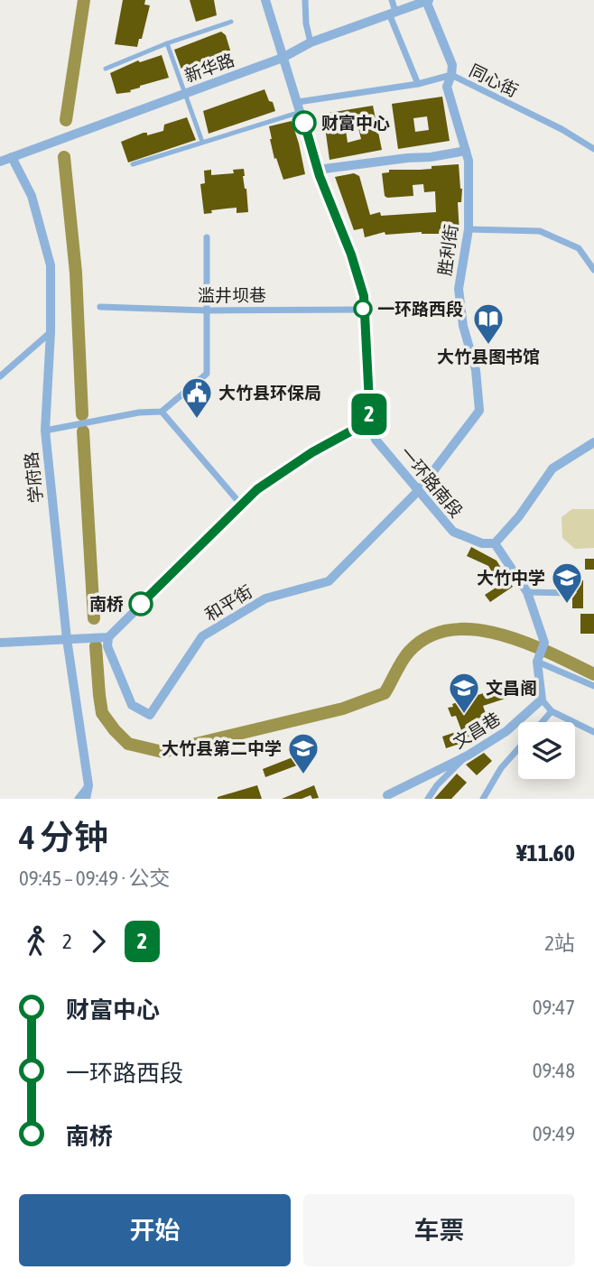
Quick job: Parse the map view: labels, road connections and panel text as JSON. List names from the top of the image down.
{
  "streets": {
    "street": [
      "新华路",
      "同心街",
      "胜利街",
      "滥井坝巷",
      "学府路",
      "一环路南段",
      "和平街",
      "文昌巷"
    ]
  },
  "crossings": [
    ["新华路", "胜利街"],
    ["新华路", "学府路"],
    ["同心街", "胜利街"],
    ["胜利街", "一环路南段"],
    ["胜利街", "和平街"],
    ["一环路南段", "和平街"]
  ],
  "places": {
    "other": ["财富中心", "一环路西段", "南桥"],
    "library": ["大竹县图书馆"],
    "public building": ["大竹县环保局"],
    "school or university": ["大竹中学", "文昌阁", "大竹县第二中学"]
  },
  "lines": ["bus line 2"],
  "page": {
    "on_map": "2",
    "heading": ["4 分钟", "09:45 – 09:49 · 公交", "¥11.60"],
    "legs": ["2", "2", "2站"],
    "list": [
      {
        "name": "财富中心",
        "value": "09:47"
      },
      {
        "name": "一环路西段",
        "value": "09:48"
      },
      {
        "name": "南桥",
        "value": "09:49"
      }
    ],
    "buttons": ["开始", "车票"]
  }
}
